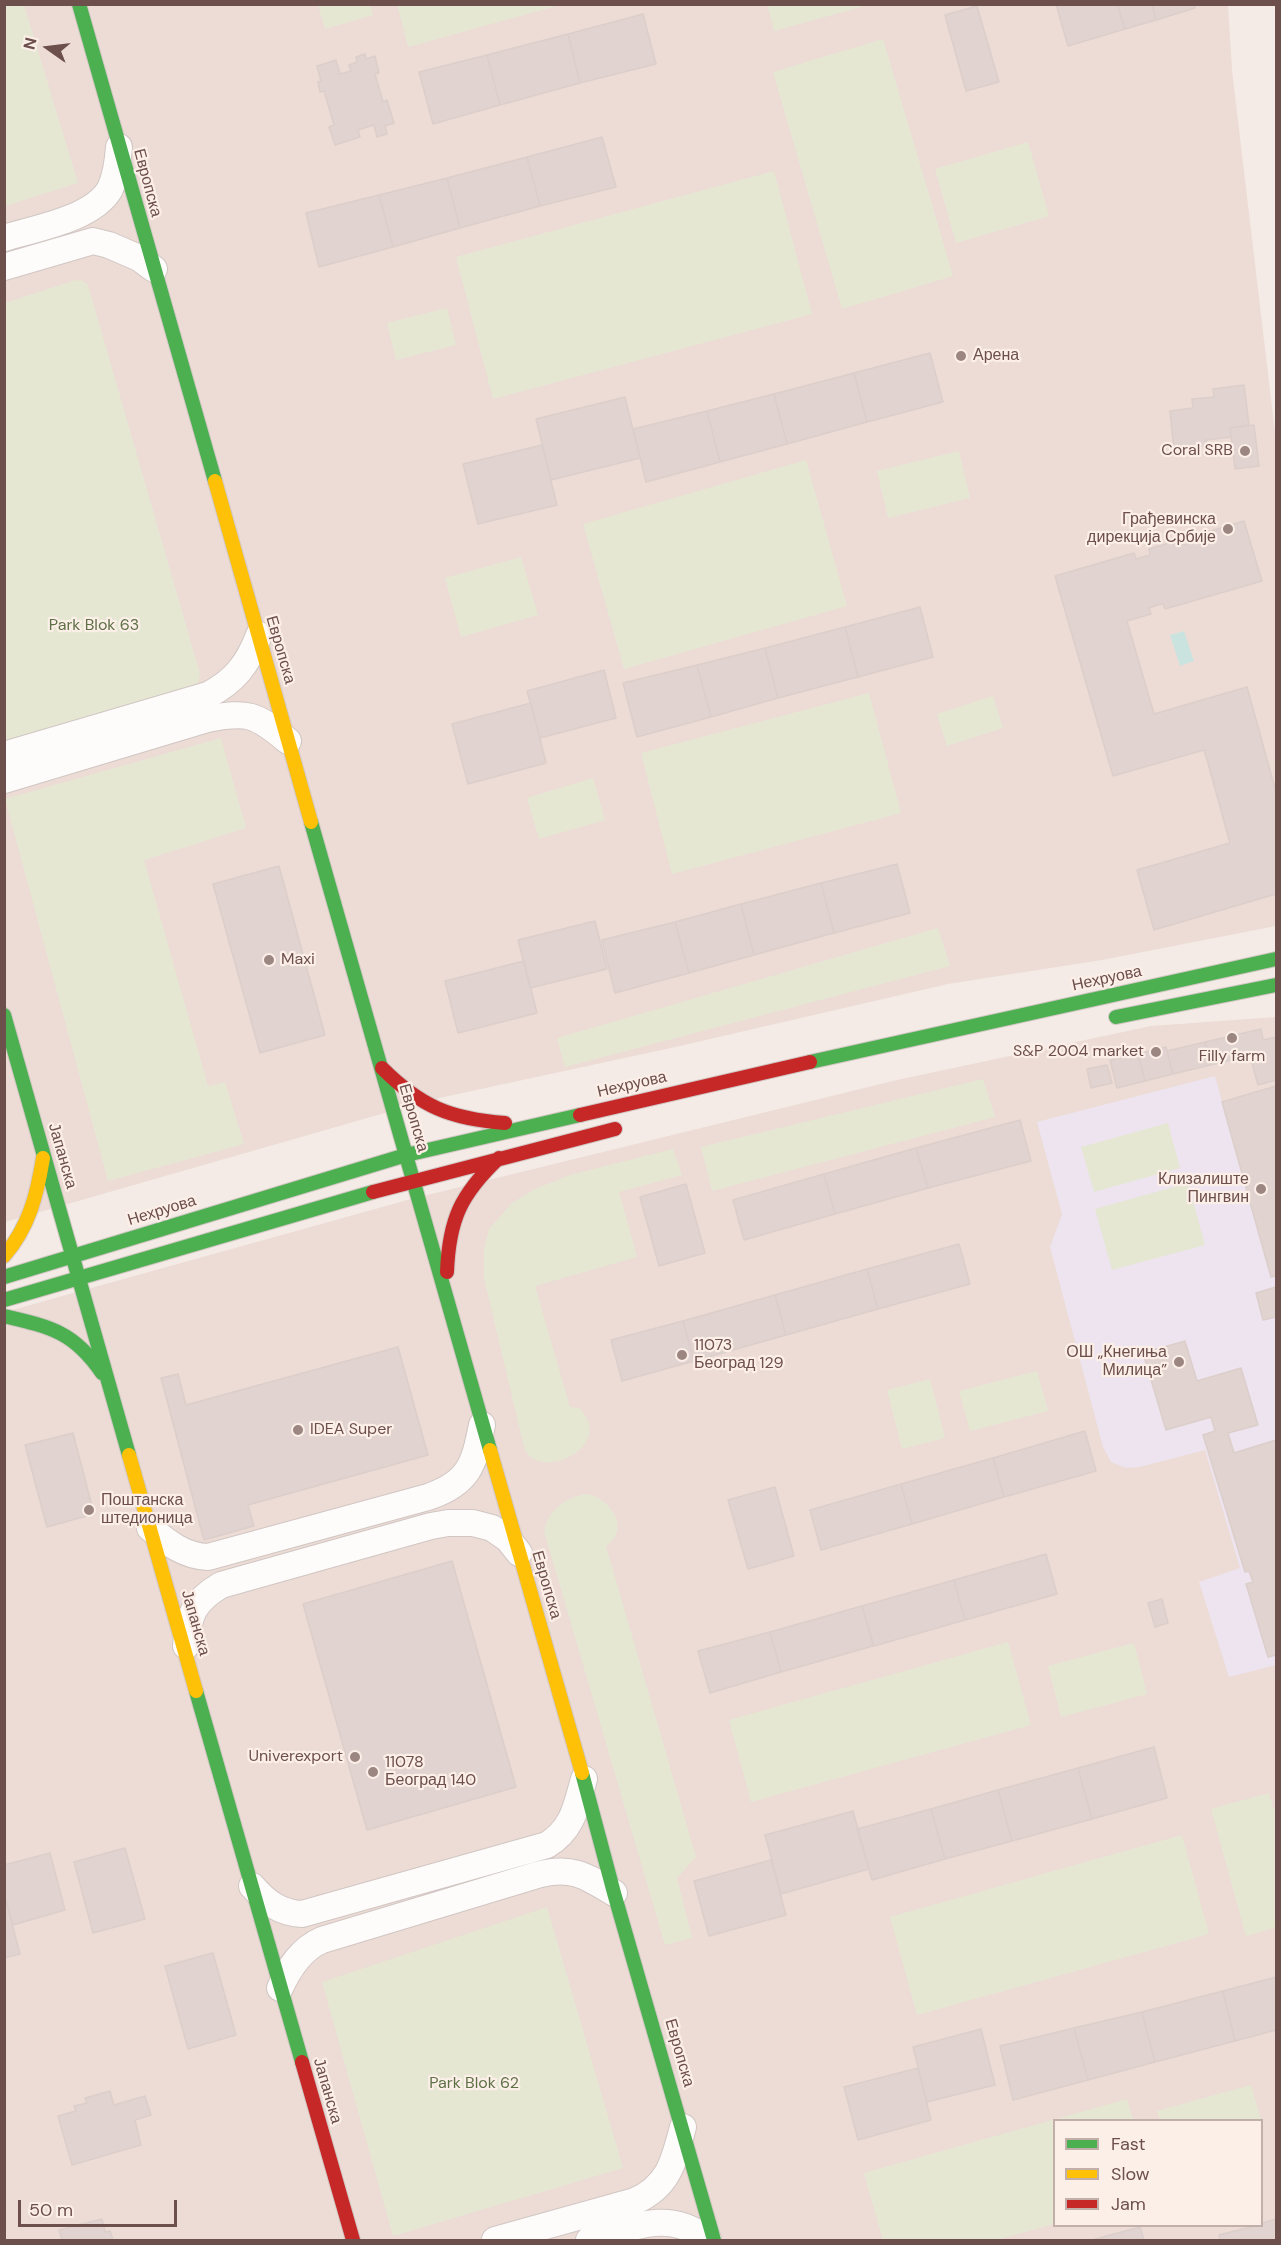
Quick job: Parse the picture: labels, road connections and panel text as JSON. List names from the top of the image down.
{
  "streets": {
    "street": ["Европска", "Нехруова", "Јапанска"]
  },
  "crossings": [
    ["Европска", "Нехруова"],
    ["Нехруова", "Јапанска"]
  ],
  "parks": ["Park Blok 63", "Park Blok 62"],
  "places": [
    "Арена",
    "Coral SRB",
    "Грађевинска дирекција Србије",
    "Maxi",
    "Filly farm",
    "S&P 2004 market",
    "Клизалиште Пингвин",
    "11073 Београд 129",
    "ОШ „Кнегиња Милица”",
    "IDEA Super",
    "Поштанска штедионица",
    "Univerexport",
    "11078 Београд 140"
  ],
  "legend": ["Fast", "Slow", "Jam"],
  "scale_bar": "50 m",
  "north": "left"
}
